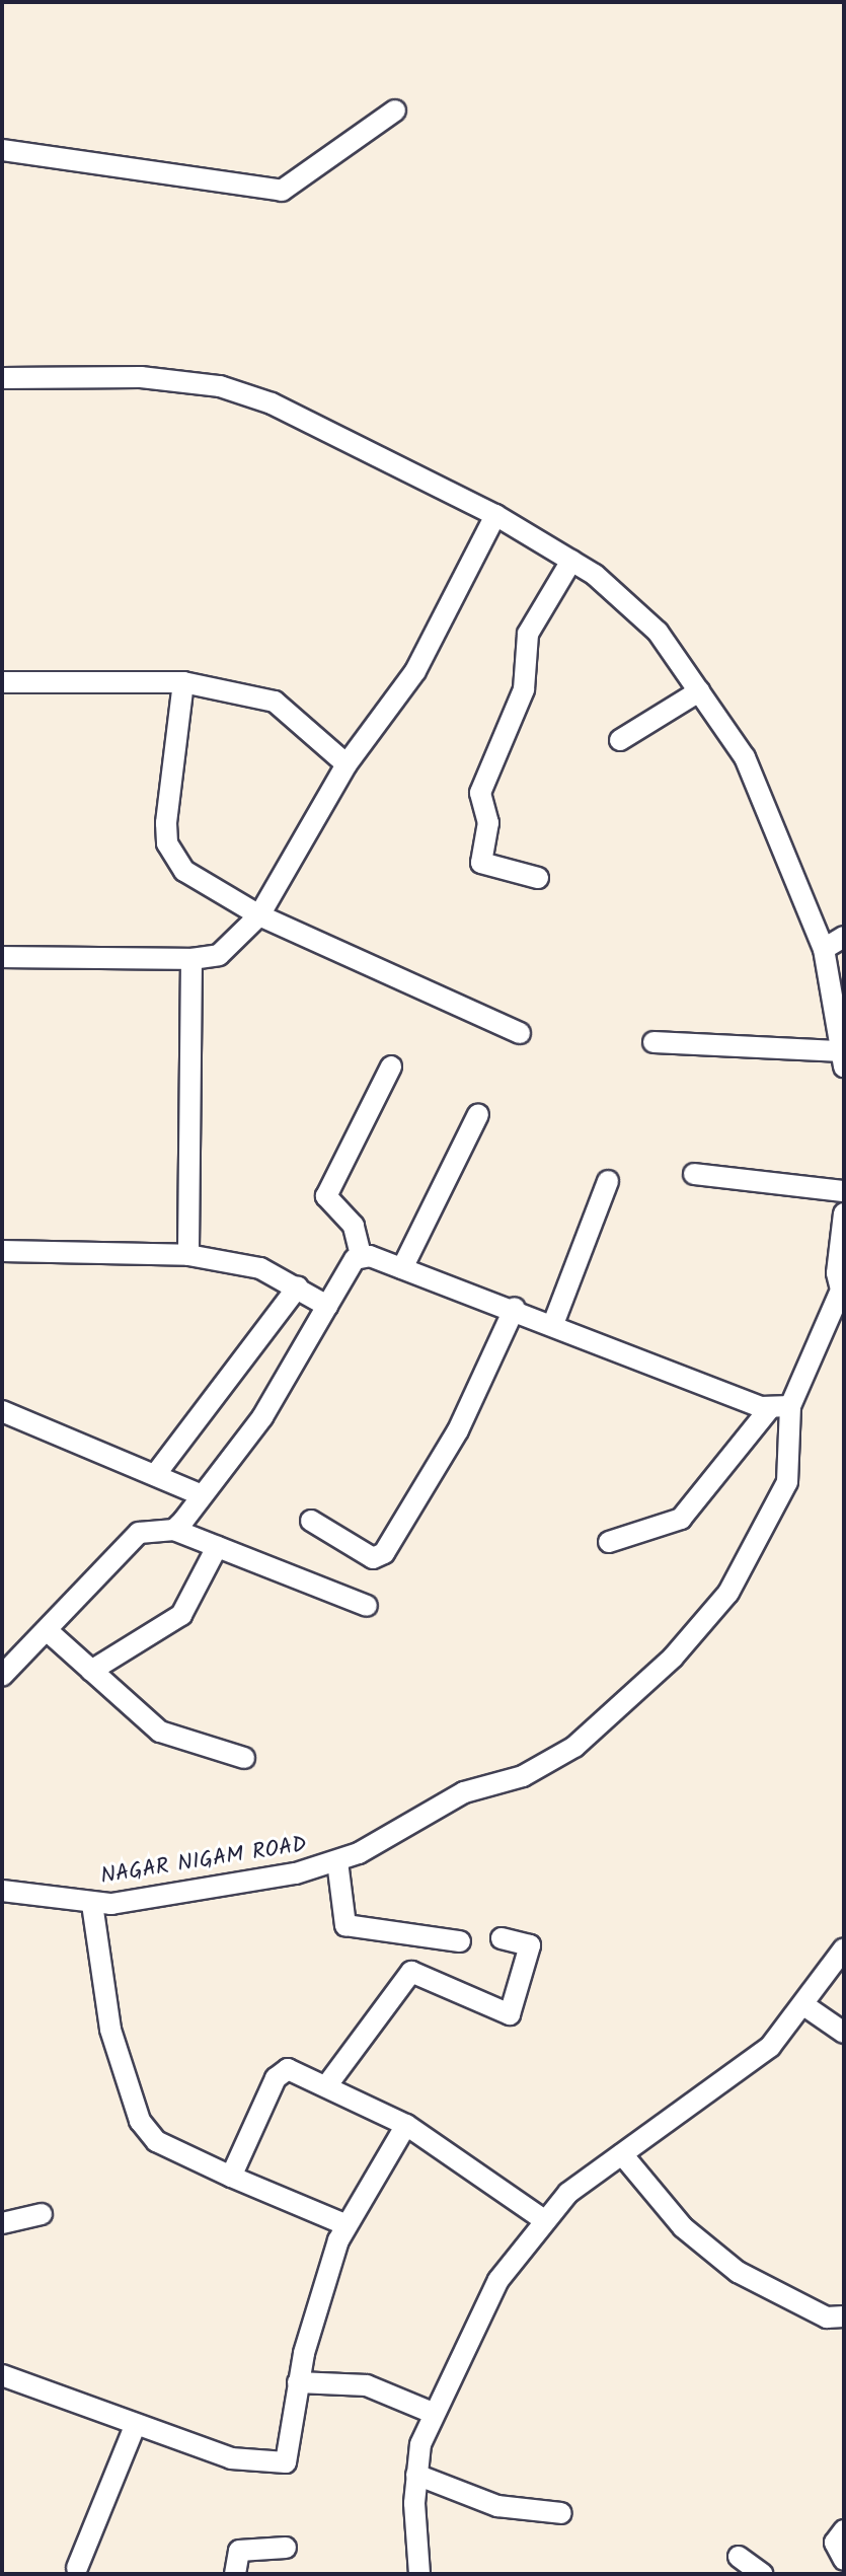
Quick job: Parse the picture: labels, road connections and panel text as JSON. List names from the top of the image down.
{
  "streets": {
    "street": ["NAGAR NIGAM ROAD"]
  }
}
